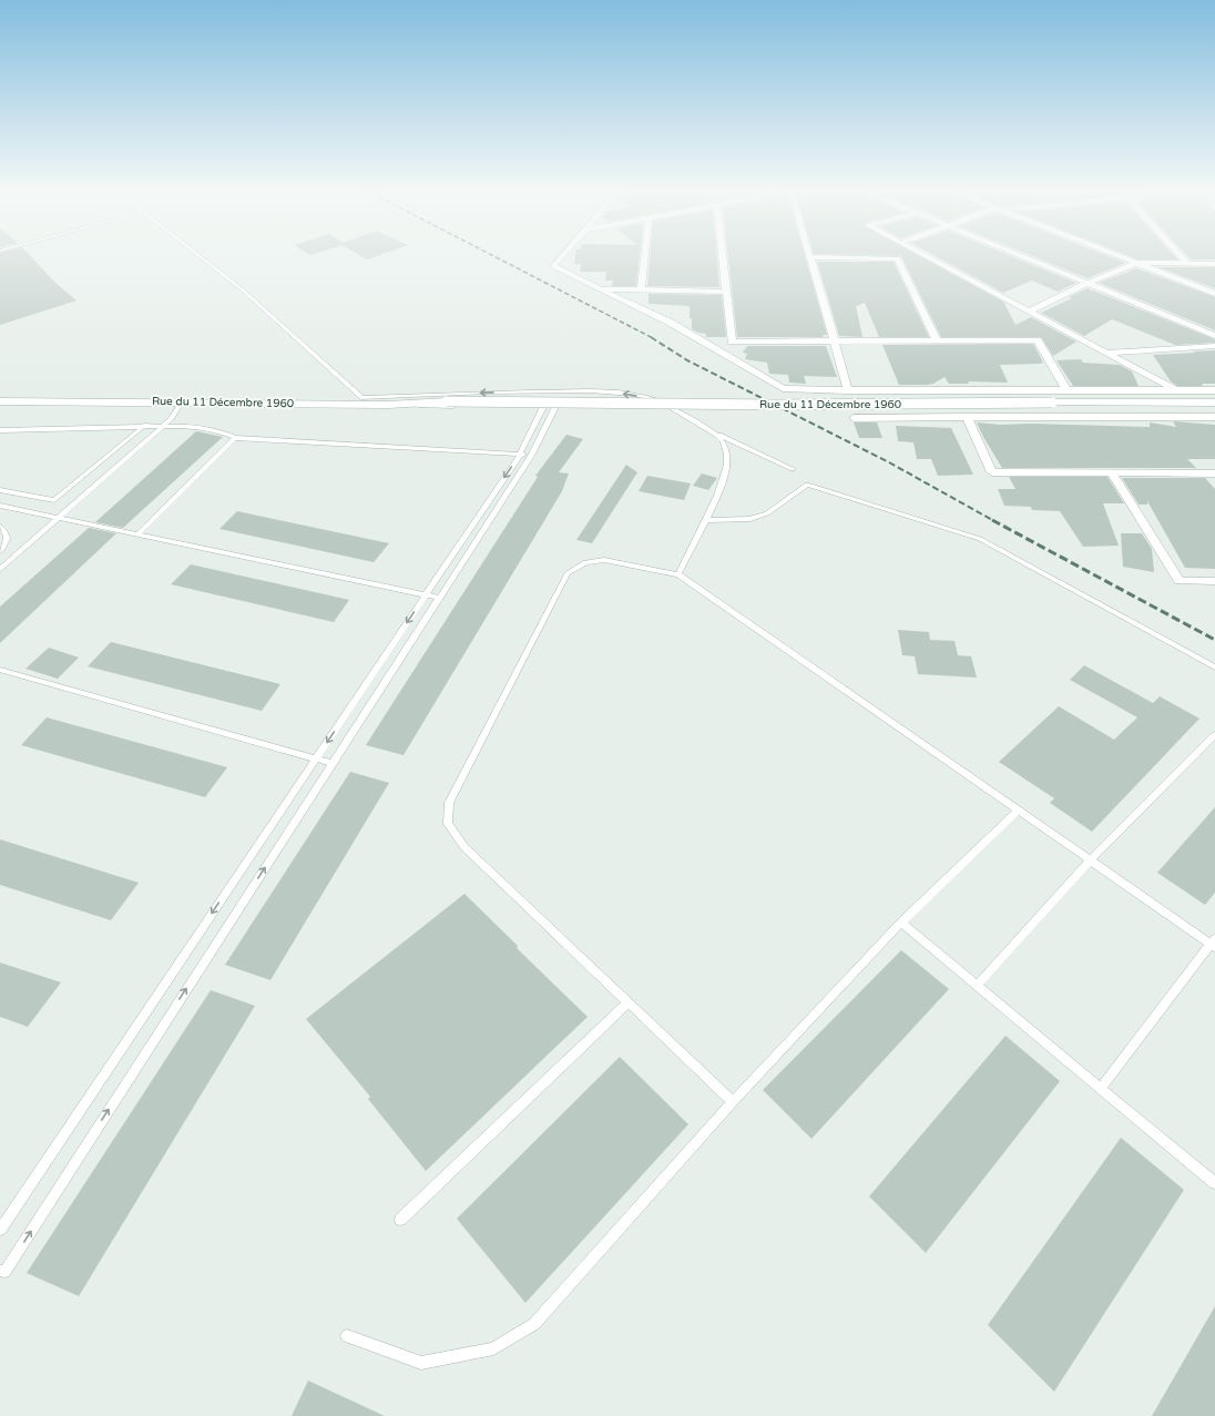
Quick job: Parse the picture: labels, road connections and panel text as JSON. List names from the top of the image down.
{
  "streets": {
    "street": ["Rue du 11 Décembre 1960"]
  }
}
